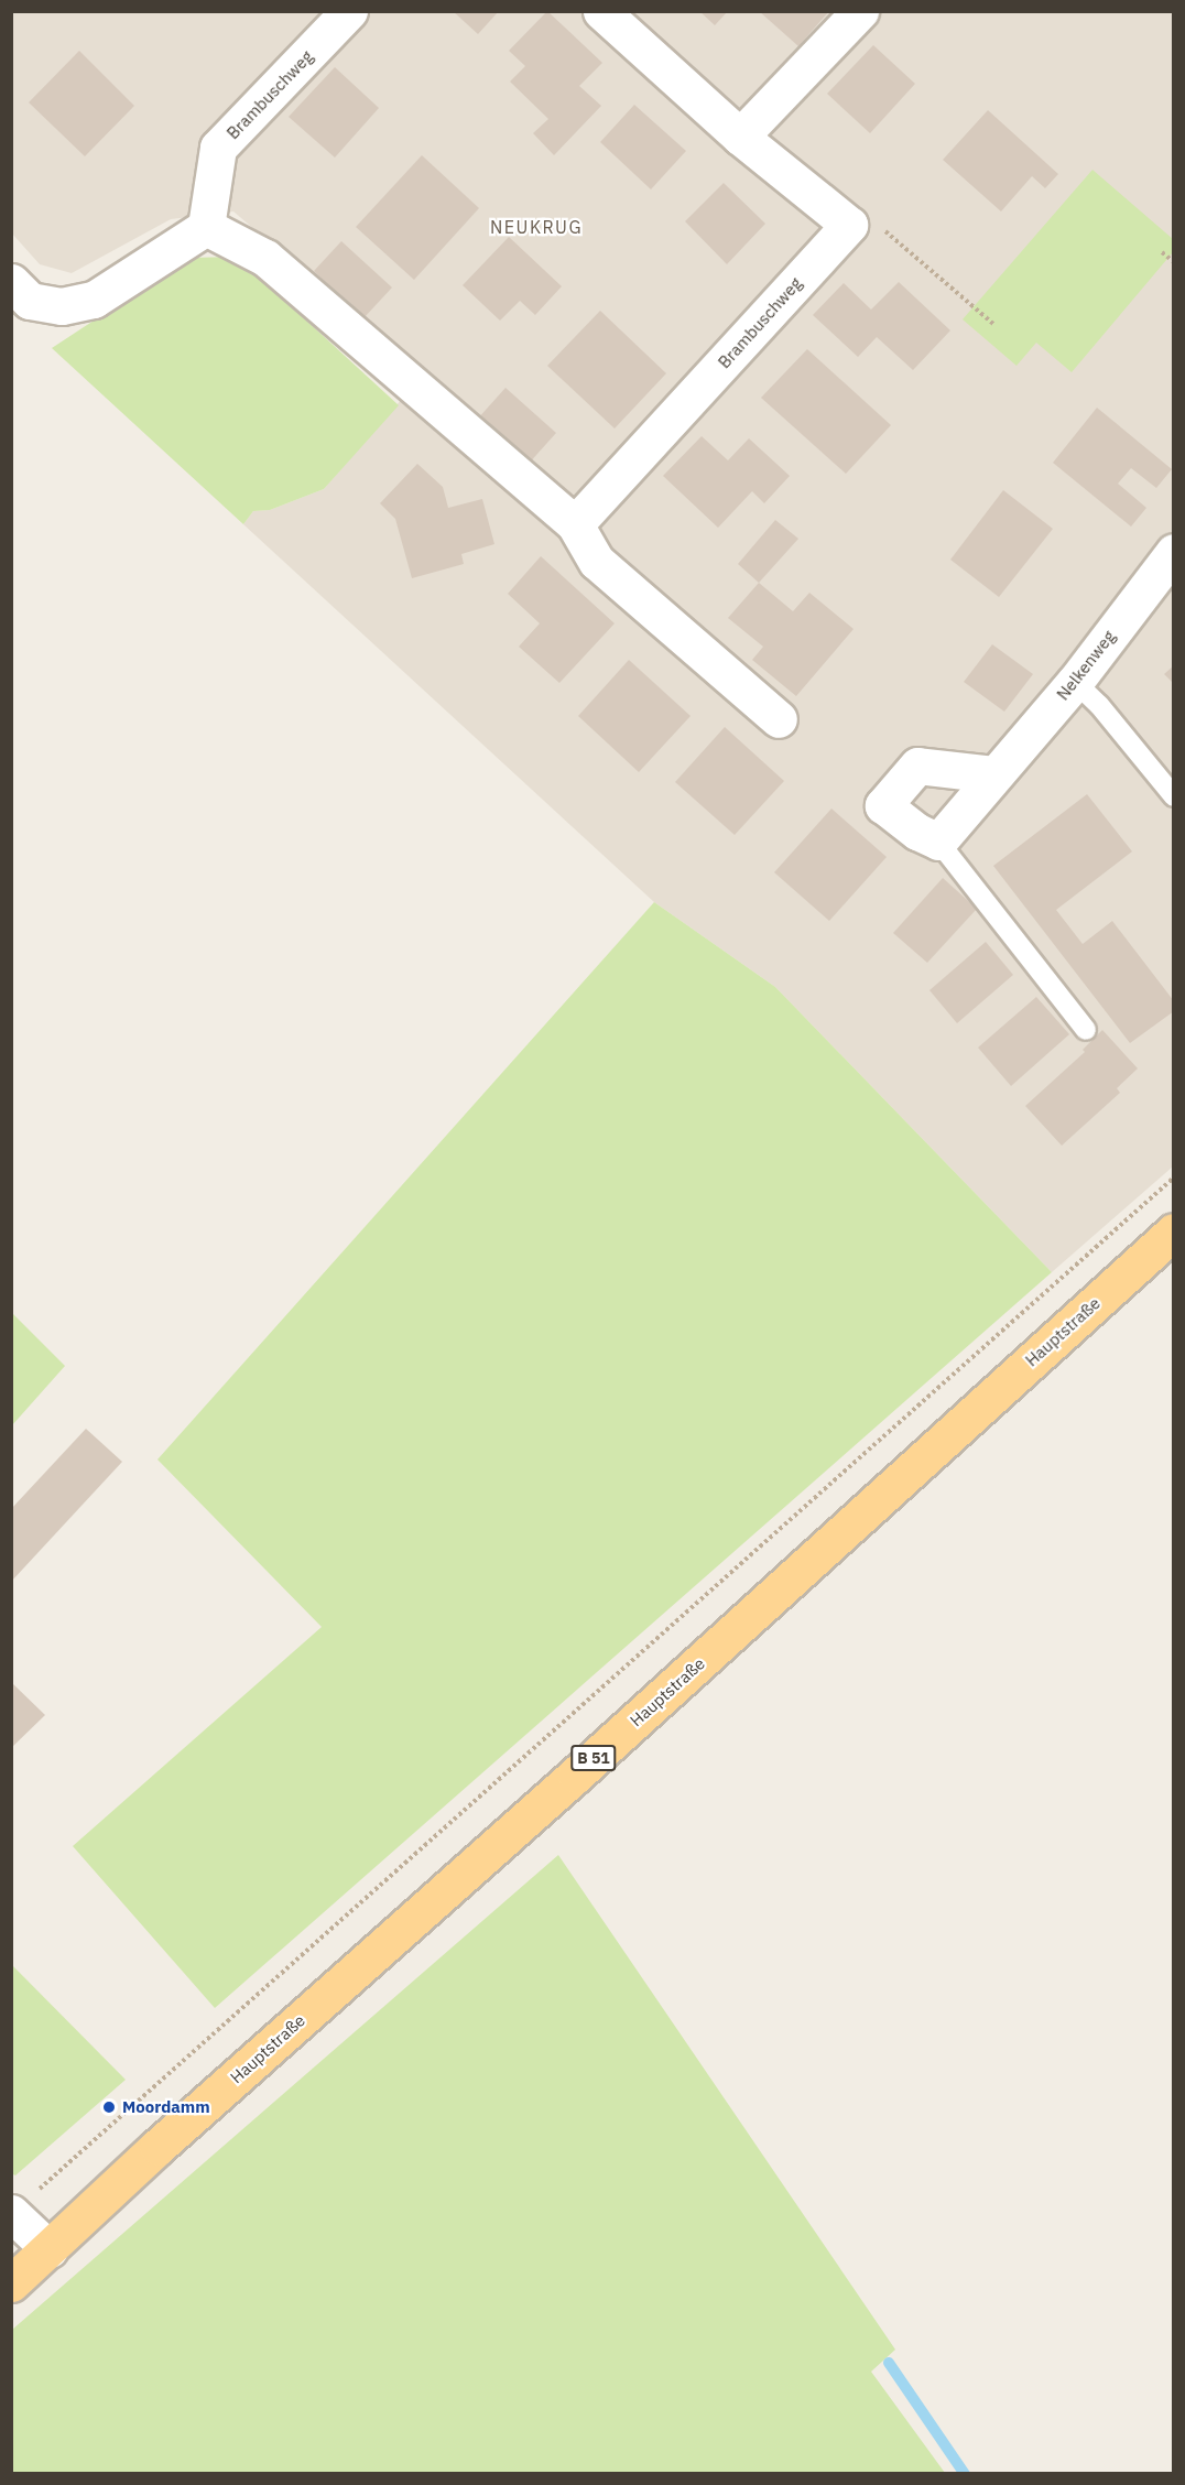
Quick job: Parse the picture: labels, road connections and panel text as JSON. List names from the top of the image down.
{
  "streets": {
    "main road": ["Hauptstraße", "B 51"],
    "street": ["Brambuschweg", "Nelkenweg"]
  },
  "districts": ["NEUKRUG"],
  "places": ["Moordamm"]
}
